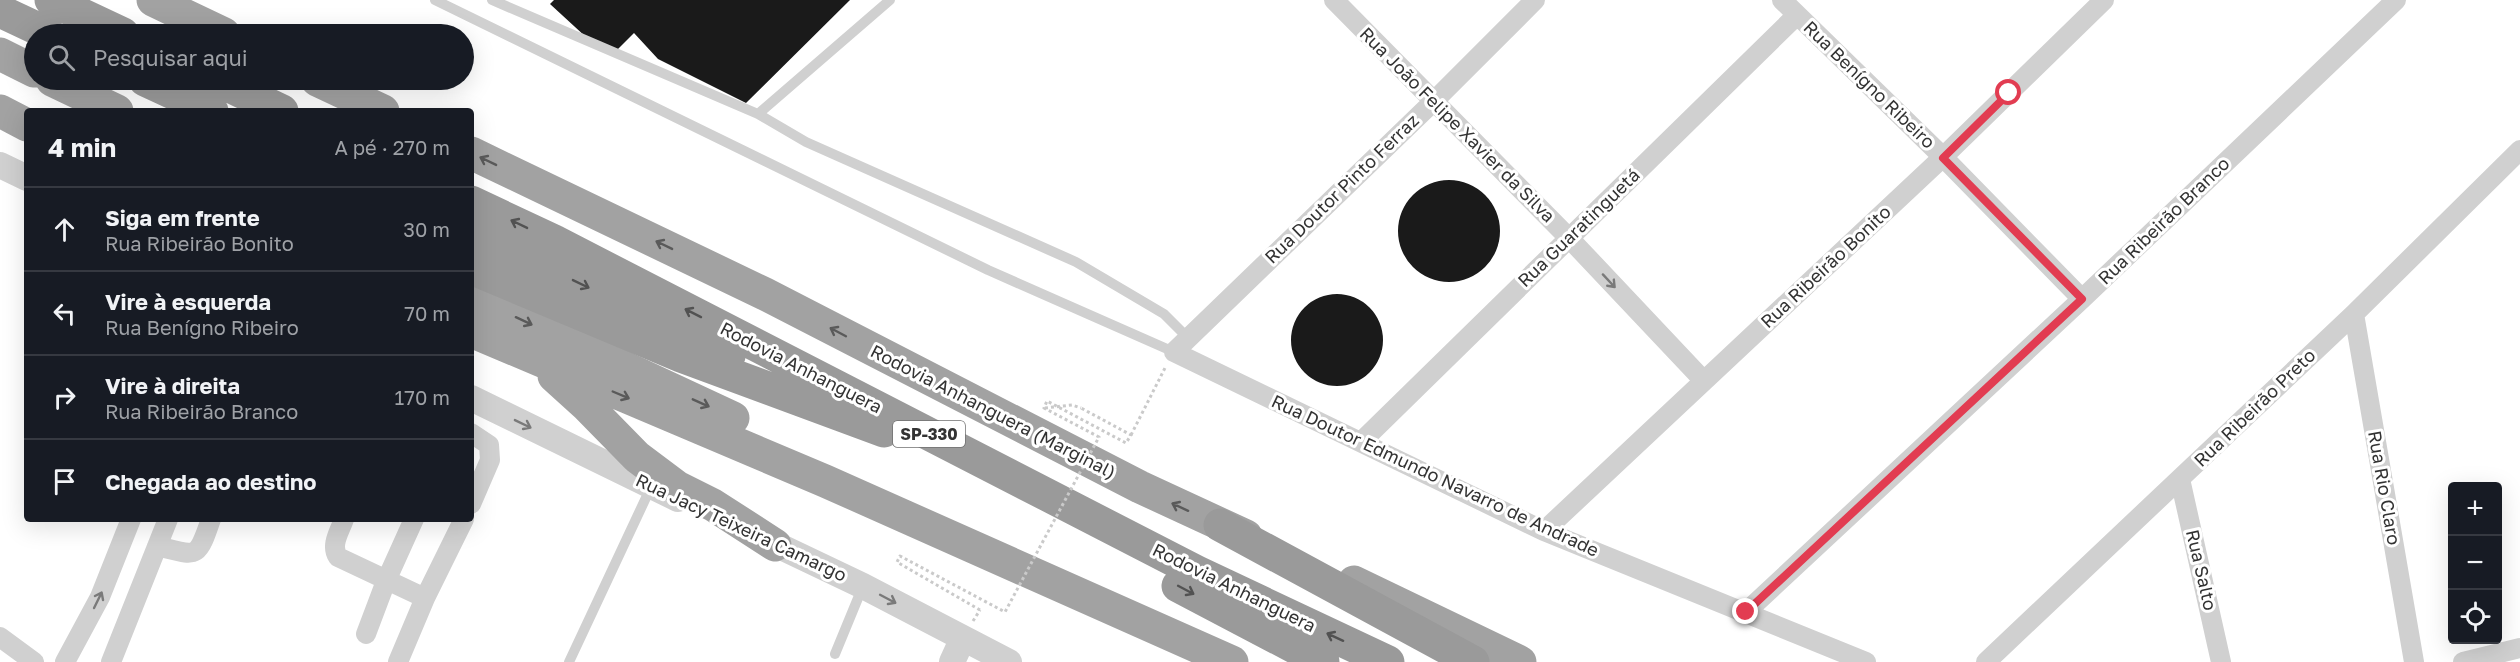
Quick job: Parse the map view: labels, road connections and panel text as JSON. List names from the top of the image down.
{
  "streets": {
    "highway": ["Rodovia Anhanguera", "Rodovia Anhanguera (Marginal)", "SP-330"],
    "street": [
      "Rua Benígno Ribeiro",
      "Rua João Felipe Xavier da Silva",
      "Rua Doutor Pinto Ferraz",
      "Rua Ribeirão Branco",
      "Rua Guaratinguetá",
      "Rua Ribeirão Bonito",
      "Rua Ribeirão Preto",
      "Rua Doutor Edmundo Navarro de Andrade",
      "Rua Rio Claro",
      "Rua Jacy Teixeira Camargo",
      "Rua Salto"
    ]
  },
  "crossings": [
    ["Rua Benígno Ribeiro", "Rua Ribeirão Branco"],
    ["Rua Benígno Ribeiro", "Rua Guaratinguetá"],
    ["Rua Benígno Ribeiro", "Rua Ribeirão Bonito"],
    ["Rua João Felipe Xavier da Silva", "Rua Doutor Pinto Ferraz"],
    ["Rua João Felipe Xavier da Silva", "Rua Guaratinguetá"],
    ["Rua João Felipe Xavier da Silva", "Rua Ribeirão Bonito"],
    ["Rua Doutor Pinto Ferraz", "Rua Doutor Edmundo Navarro de Andrade"],
    ["Rua Ribeirão Branco", "Rua Doutor Edmundo Navarro de Andrade"],
    ["Rua Guaratinguetá", "Rua Doutor Edmundo Navarro de Andrade"],
    ["Rua Ribeirão Bonito", "Rua Doutor Edmundo Navarro de Andrade"],
    ["Rua Ribeirão Preto", "Rua Rio Claro"],
    ["Rua Ribeirão Preto", "Rua Salto"]
  ],
  "one_way": ["Rua João Felipe Xavier da Silva", "Rua Jacy Teixeira Camargo"],
  "page": {
    "search": "Pesquisar aqui",
    "heading": ["4 min", "A pé · 270 m"],
    "list": [
      ["Siga em frente", "Rua Ribeirão Bonito", "30 m"],
      ["Vire à esquerda", "Rua Benígno Ribeiro", "70 m"],
      ["Vire à direita", "Rua Ribeirão Branco", "170 m"],
      "Chegada ao destino"
    ],
    "map_buttons": ["+", "−"]
  }
}
